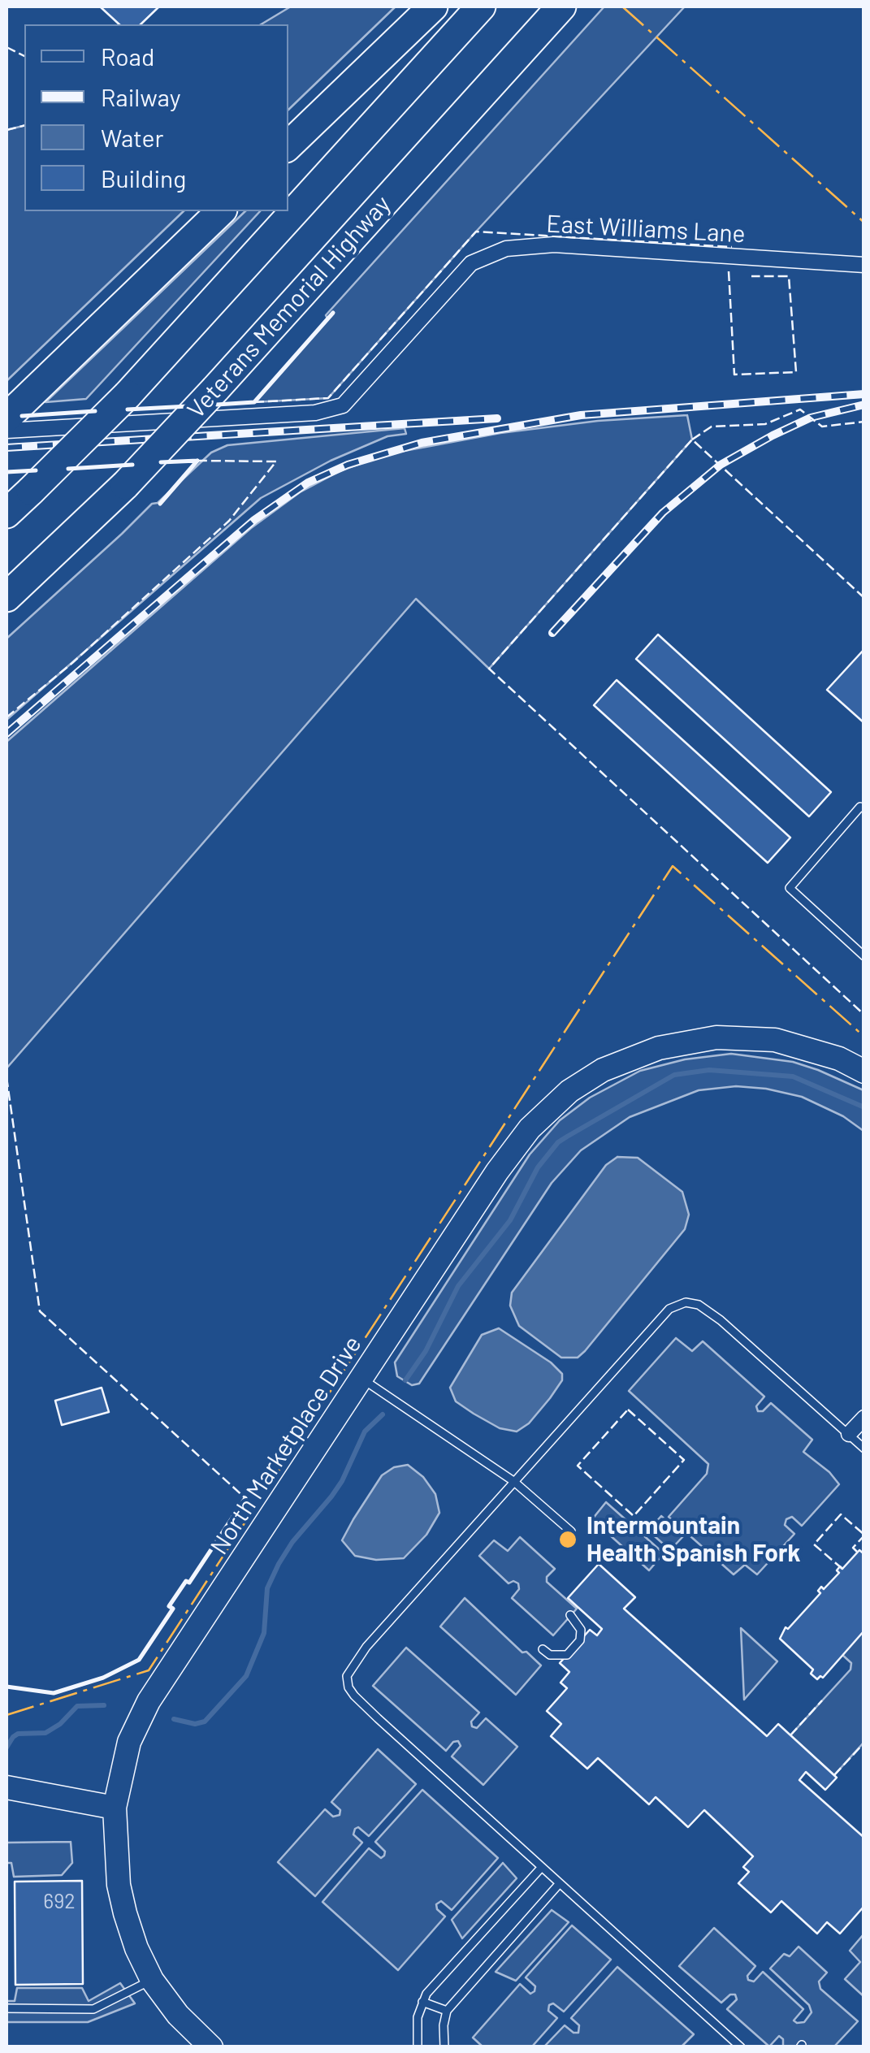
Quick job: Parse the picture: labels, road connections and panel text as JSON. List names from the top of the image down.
{
  "streets": {
    "highway": ["Veterans Memorial Highway"],
    "street": ["East Williams Lane", "North Marketplace Drive"]
  },
  "places": ["Intermountain Health Spanish Fork"],
  "house_numbers": ["692"],
  "legend": [
    "Road",
    "Railway",
    "Water",
    "Building"
  ]
}
